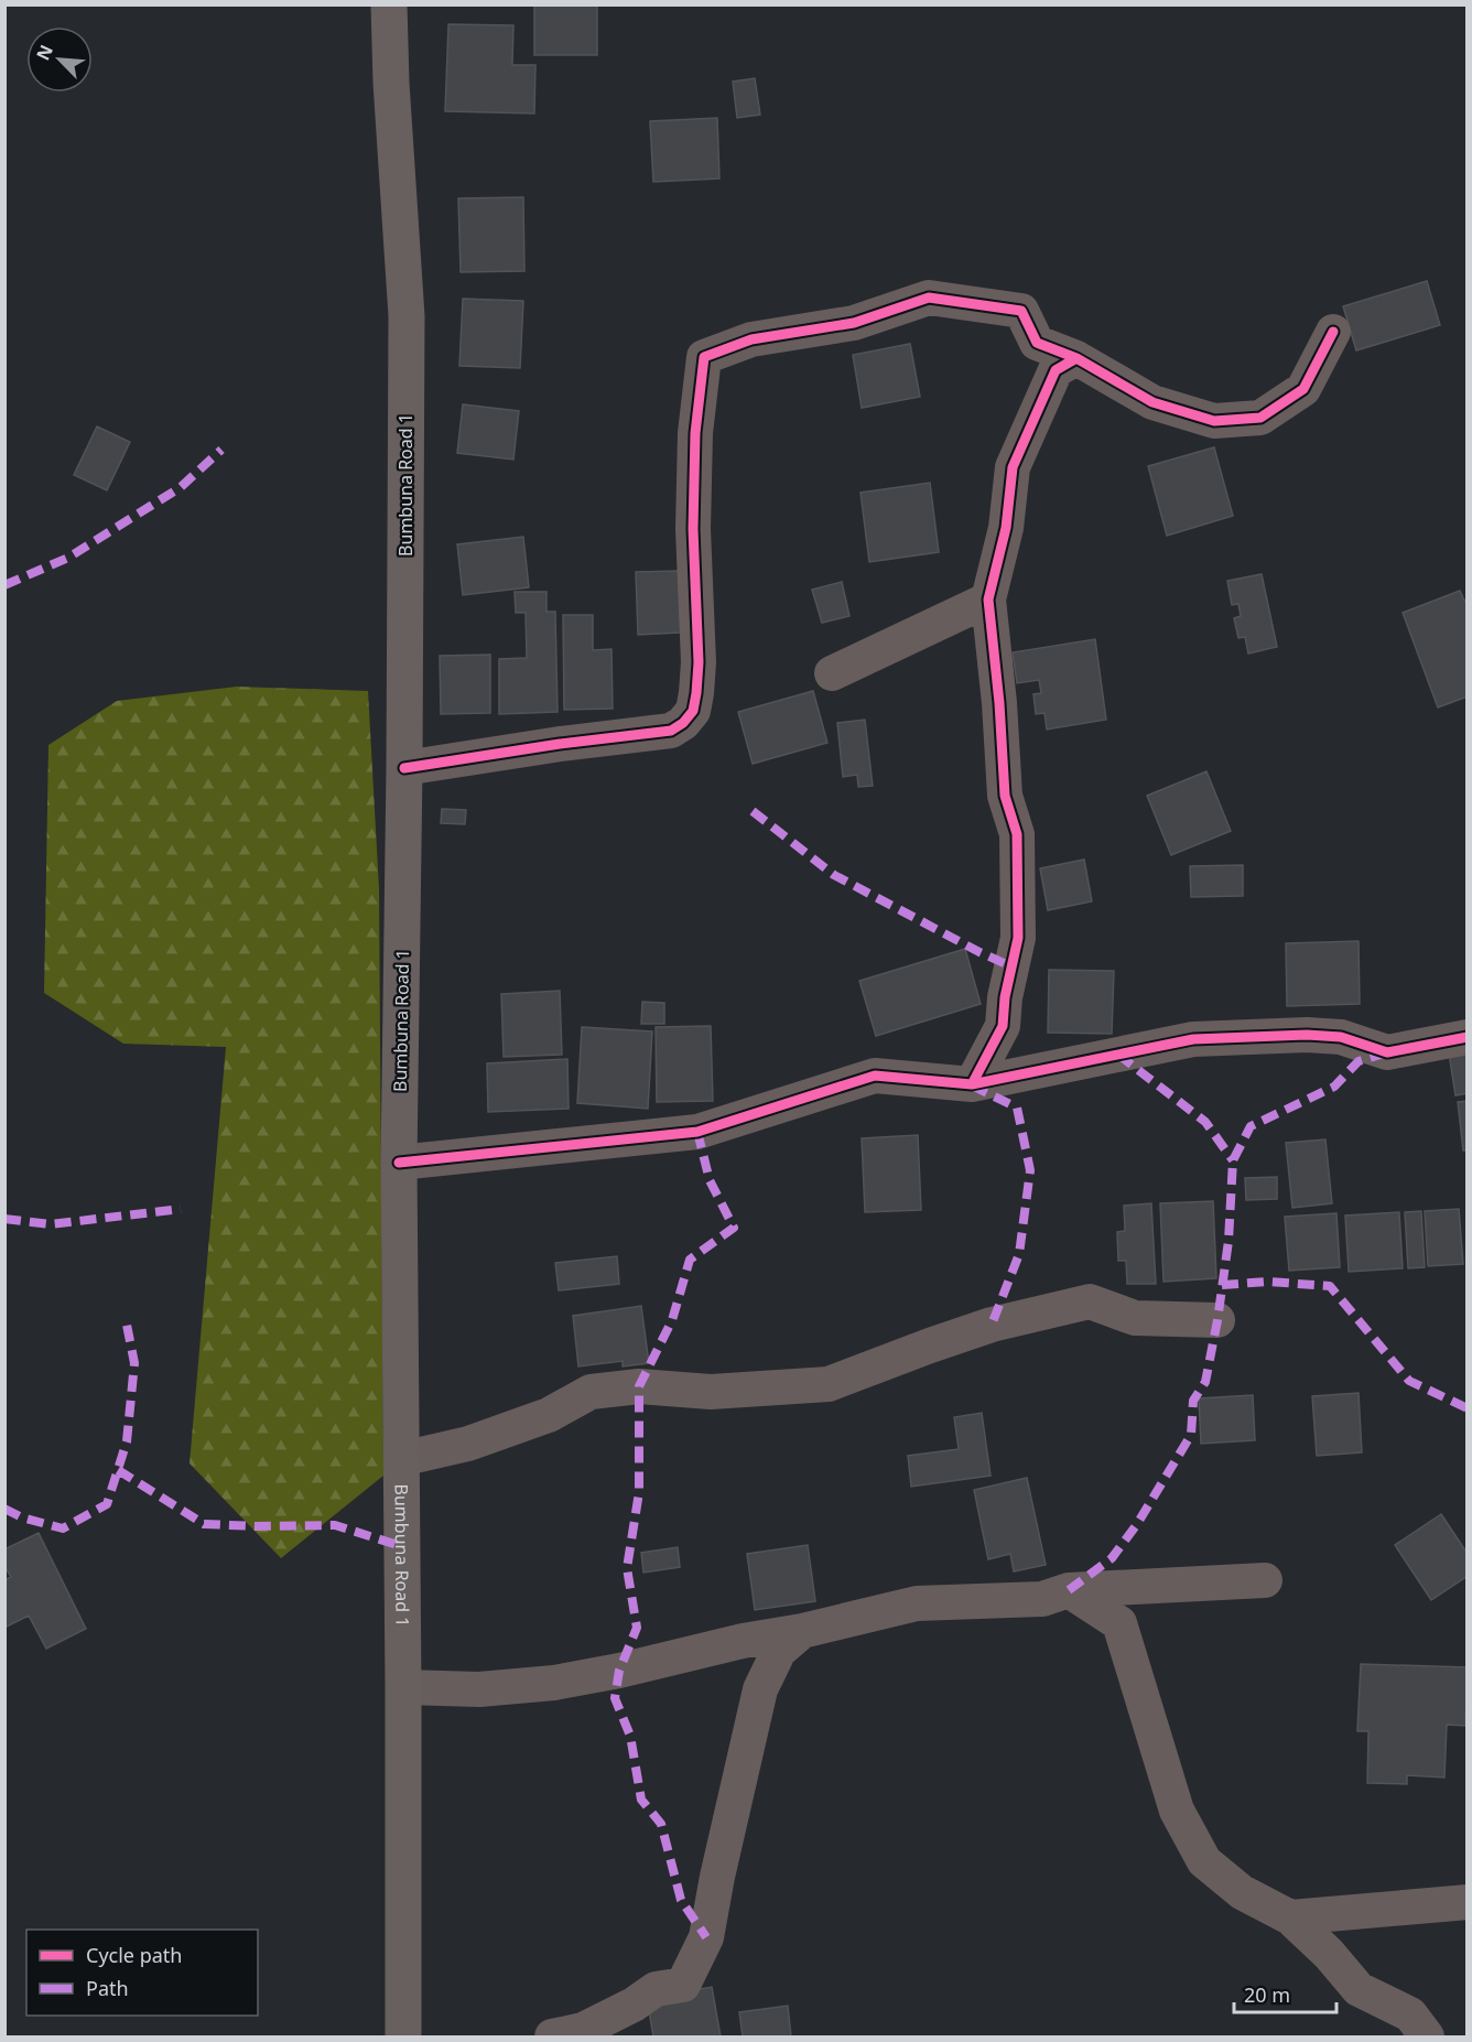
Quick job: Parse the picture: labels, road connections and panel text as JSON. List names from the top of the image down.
{
  "streets": {
    "main road": ["Bumbuna Road 1"]
  },
  "legend": ["Cycle path", "Path"],
  "scale_bar": "20 m",
  "north": "top left"
}
